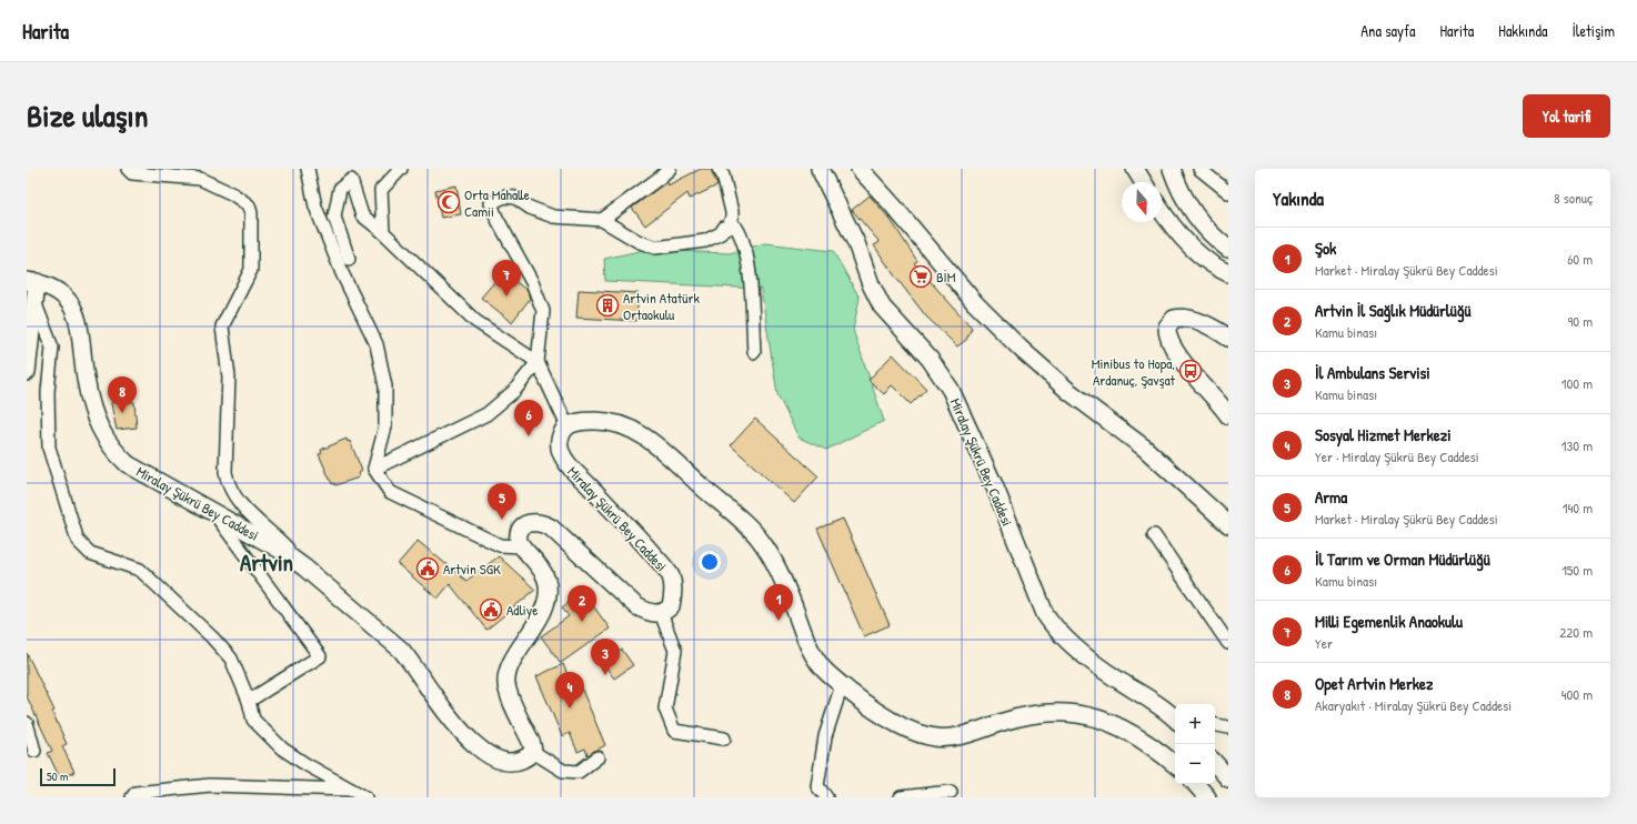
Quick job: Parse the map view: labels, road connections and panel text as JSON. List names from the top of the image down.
{
  "streets": {
    "main road": ["Miralay Şükrü Bey Caddesi"]
  },
  "districts": ["Artvin"],
  "places": {
    "mosque": ["Orta Mahalle Camii"],
    "supermarket": ["BİM"],
    "building": ["Artvin Atatürk Ortaokulu"],
    "bus stop": ["Minibus to Hopa, Ardanuç, Şavşat"],
    "public building": ["Artvin SGK", "Adliye"]
  },
  "scale_bar": "50 m",
  "north": "bottom",
  "page": {
    "header": "Harita",
    "nav": [
      "Ana sayfa",
      "Harita",
      "Hakkında",
      "İletişim"
    ],
    "title": "Bize ulaşın",
    "buttons": "Yol tarifi",
    "heading": ["Yakında", "8 sonuç"],
    "list": [
      {
        "mark": "1",
        "name": "Şok",
        "note": "Market · Miralay Şükrü Bey Caddesi",
        "value": "60 m"
      },
      {
        "mark": "2",
        "name": "Artvin İl Sağlık Müdürlüğü",
        "note": "Kamu binası",
        "value": "90 m"
      },
      {
        "mark": "3",
        "name": "İl Ambulans Servisi",
        "note": "Kamu binası",
        "value": "100 m"
      },
      {
        "mark": "4",
        "name": "Sosyal Hizmet Merkezi",
        "note": "Yer · Miralay Şükrü Bey Caddesi",
        "value": "130 m"
      },
      {
        "mark": "5",
        "name": "Arma",
        "note": "Market · Miralay Şükrü Bey Caddesi",
        "value": "140 m"
      },
      {
        "mark": "6",
        "name": "İl Tarım ve Orman Müdürlüğü",
        "note": "Kamu binası",
        "value": "150 m"
      },
      {
        "mark": "7",
        "name": "Milli Egemenlik Anaokulu",
        "note": "Yer",
        "value": "220 m"
      },
      {
        "mark": "8",
        "name": "Opet Artvin Merkez",
        "note": "Akaryakıt · Miralay Şükrü Bey Caddesi",
        "value": "400 m"
      }
    ],
    "pins": [
      "7",
      "8",
      "6",
      "5",
      "1",
      "2",
      "3",
      "4"
    ],
    "map_buttons": ["+", "−"],
    "scale": "50 m"
  }
}
